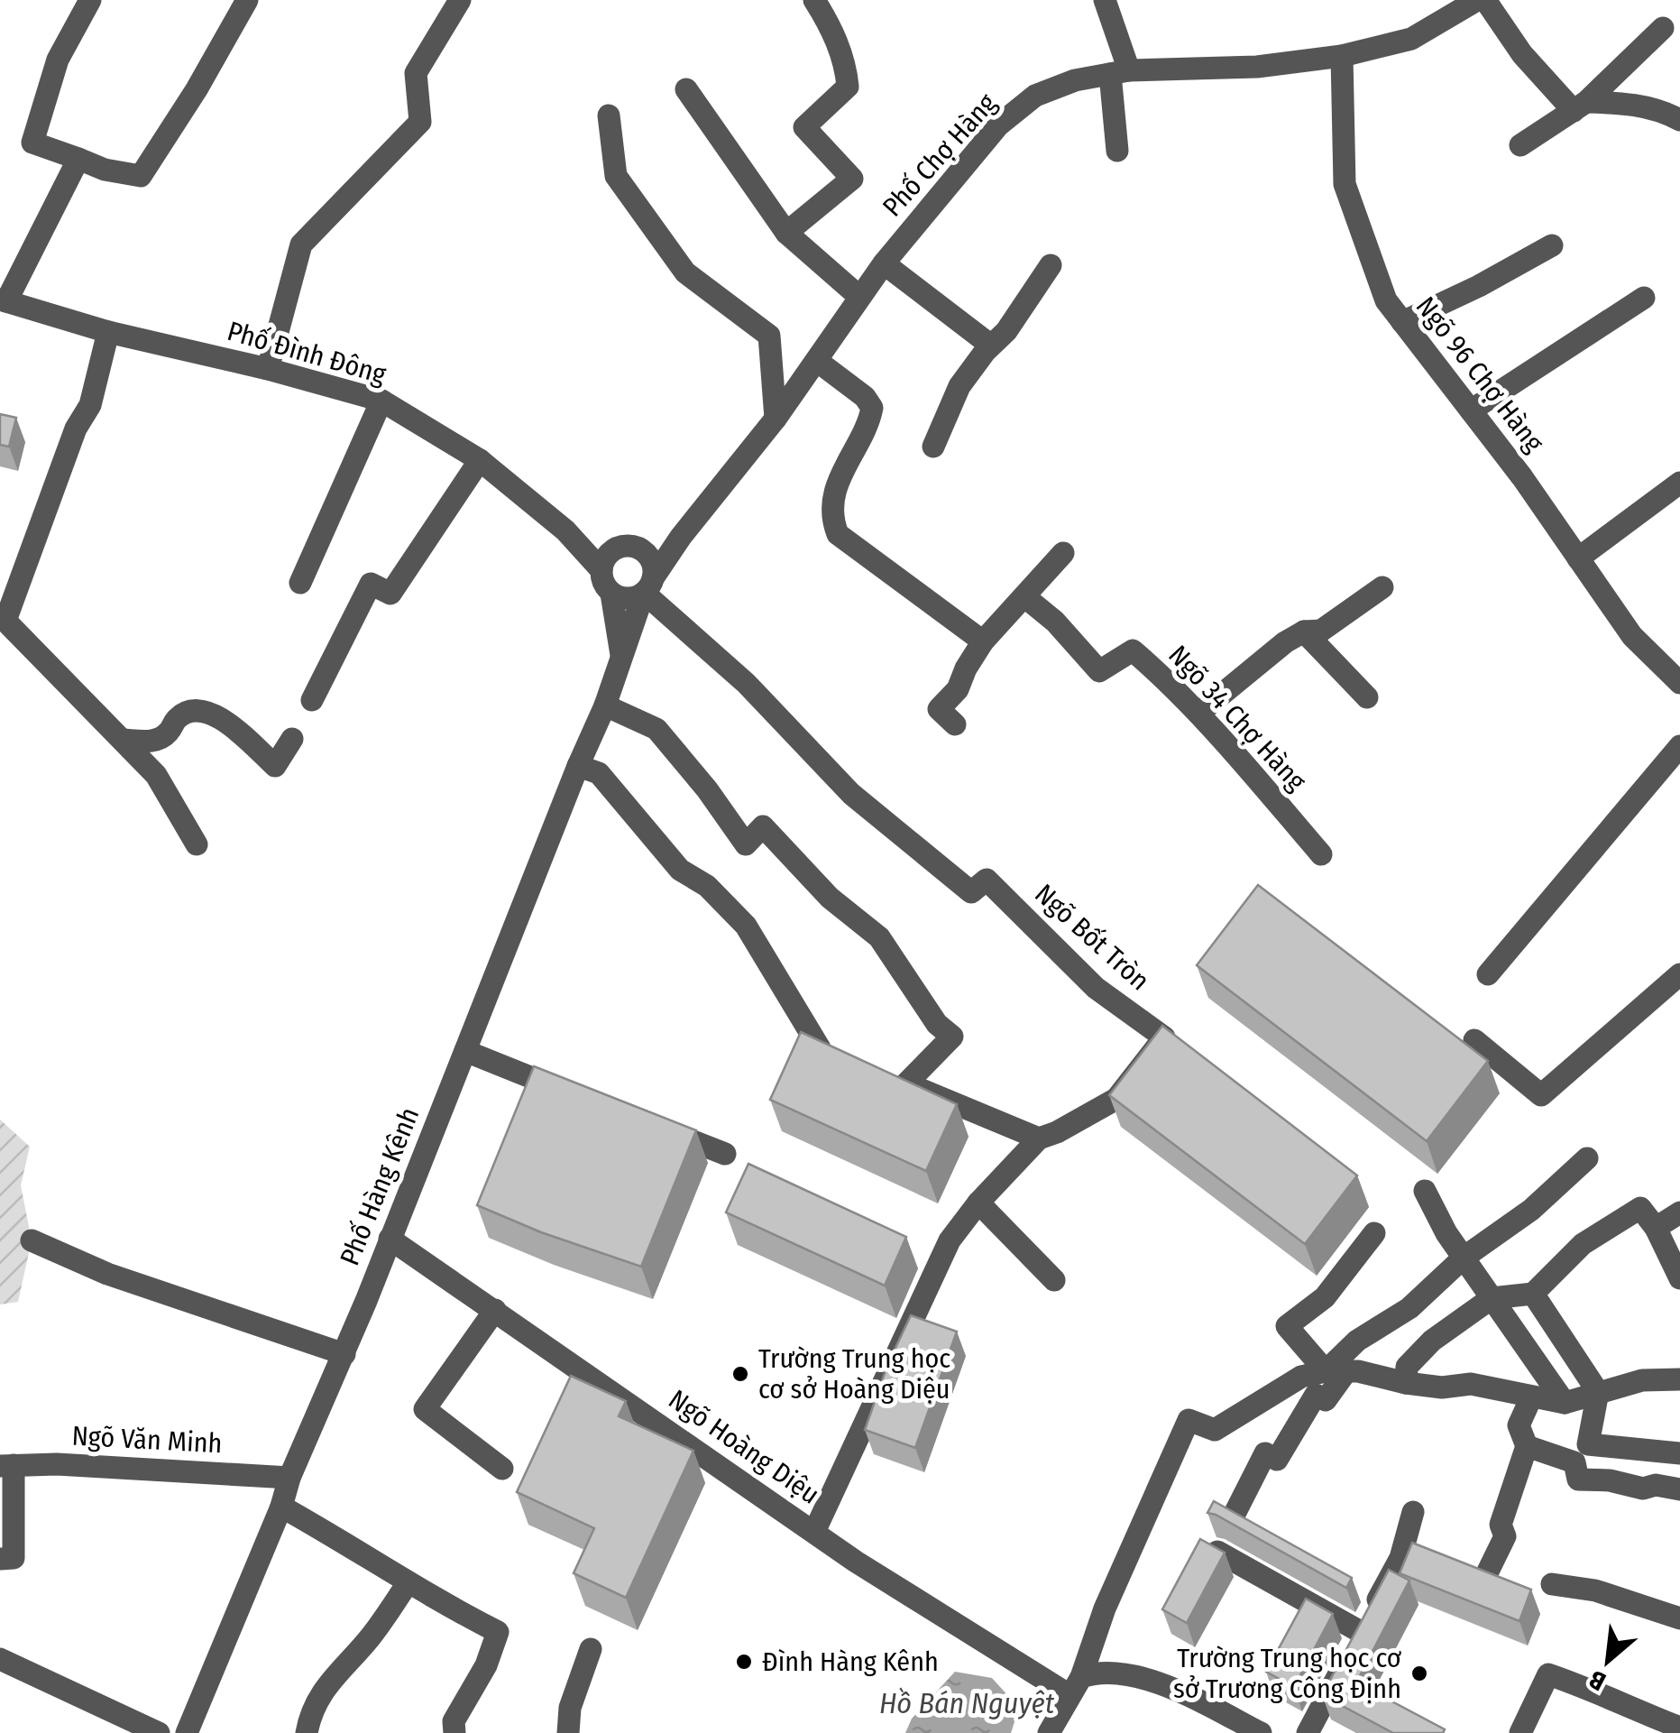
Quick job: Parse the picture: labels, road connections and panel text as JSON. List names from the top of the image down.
{
  "streets": {
    "street": [
      "Phố Chợ Hàng",
      "Phố Đình Đông",
      "Ngõ 96 Chợ Hàng",
      "Ngõ 34 Chợ Hàng",
      "Ngõ Bốt Tròn",
      "Phố Hàng Kênh",
      "Ngõ Văn Minh",
      "Ngõ Hoàng Diệu"
    ]
  },
  "crossings": [
    ["Phố Chợ Hàng", "Phố Đình Đông"],
    ["Phố Chợ Hàng", "Ngõ 96 Chợ Hàng"],
    ["Phố Chợ Hàng", "Ngõ Bốt Tròn"],
    ["Phố Chợ Hàng", "Phố Hàng Kênh"],
    ["Phố Đình Đông", "Ngõ Bốt Tròn"],
    ["Phố Đình Đông", "Phố Hàng Kênh"],
    ["Ngõ Bốt Tròn", "Phố Hàng Kênh"],
    ["Ngõ Bốt Tròn", "Ngõ Hoàng Diệu"],
    ["Phố Hàng Kênh", "Ngõ Văn Minh"],
    ["Phố Hàng Kênh", "Ngõ Hoàng Diệu"]
  ],
  "water": ["Hồ Bán Nguyệt"],
  "places": ["Trường Trung học cơ sở Hoàng Diệu", "Đình Hàng Kênh", "Trường Trung học cơ sở Trương Công Định"],
  "north": "bottom left"
}
